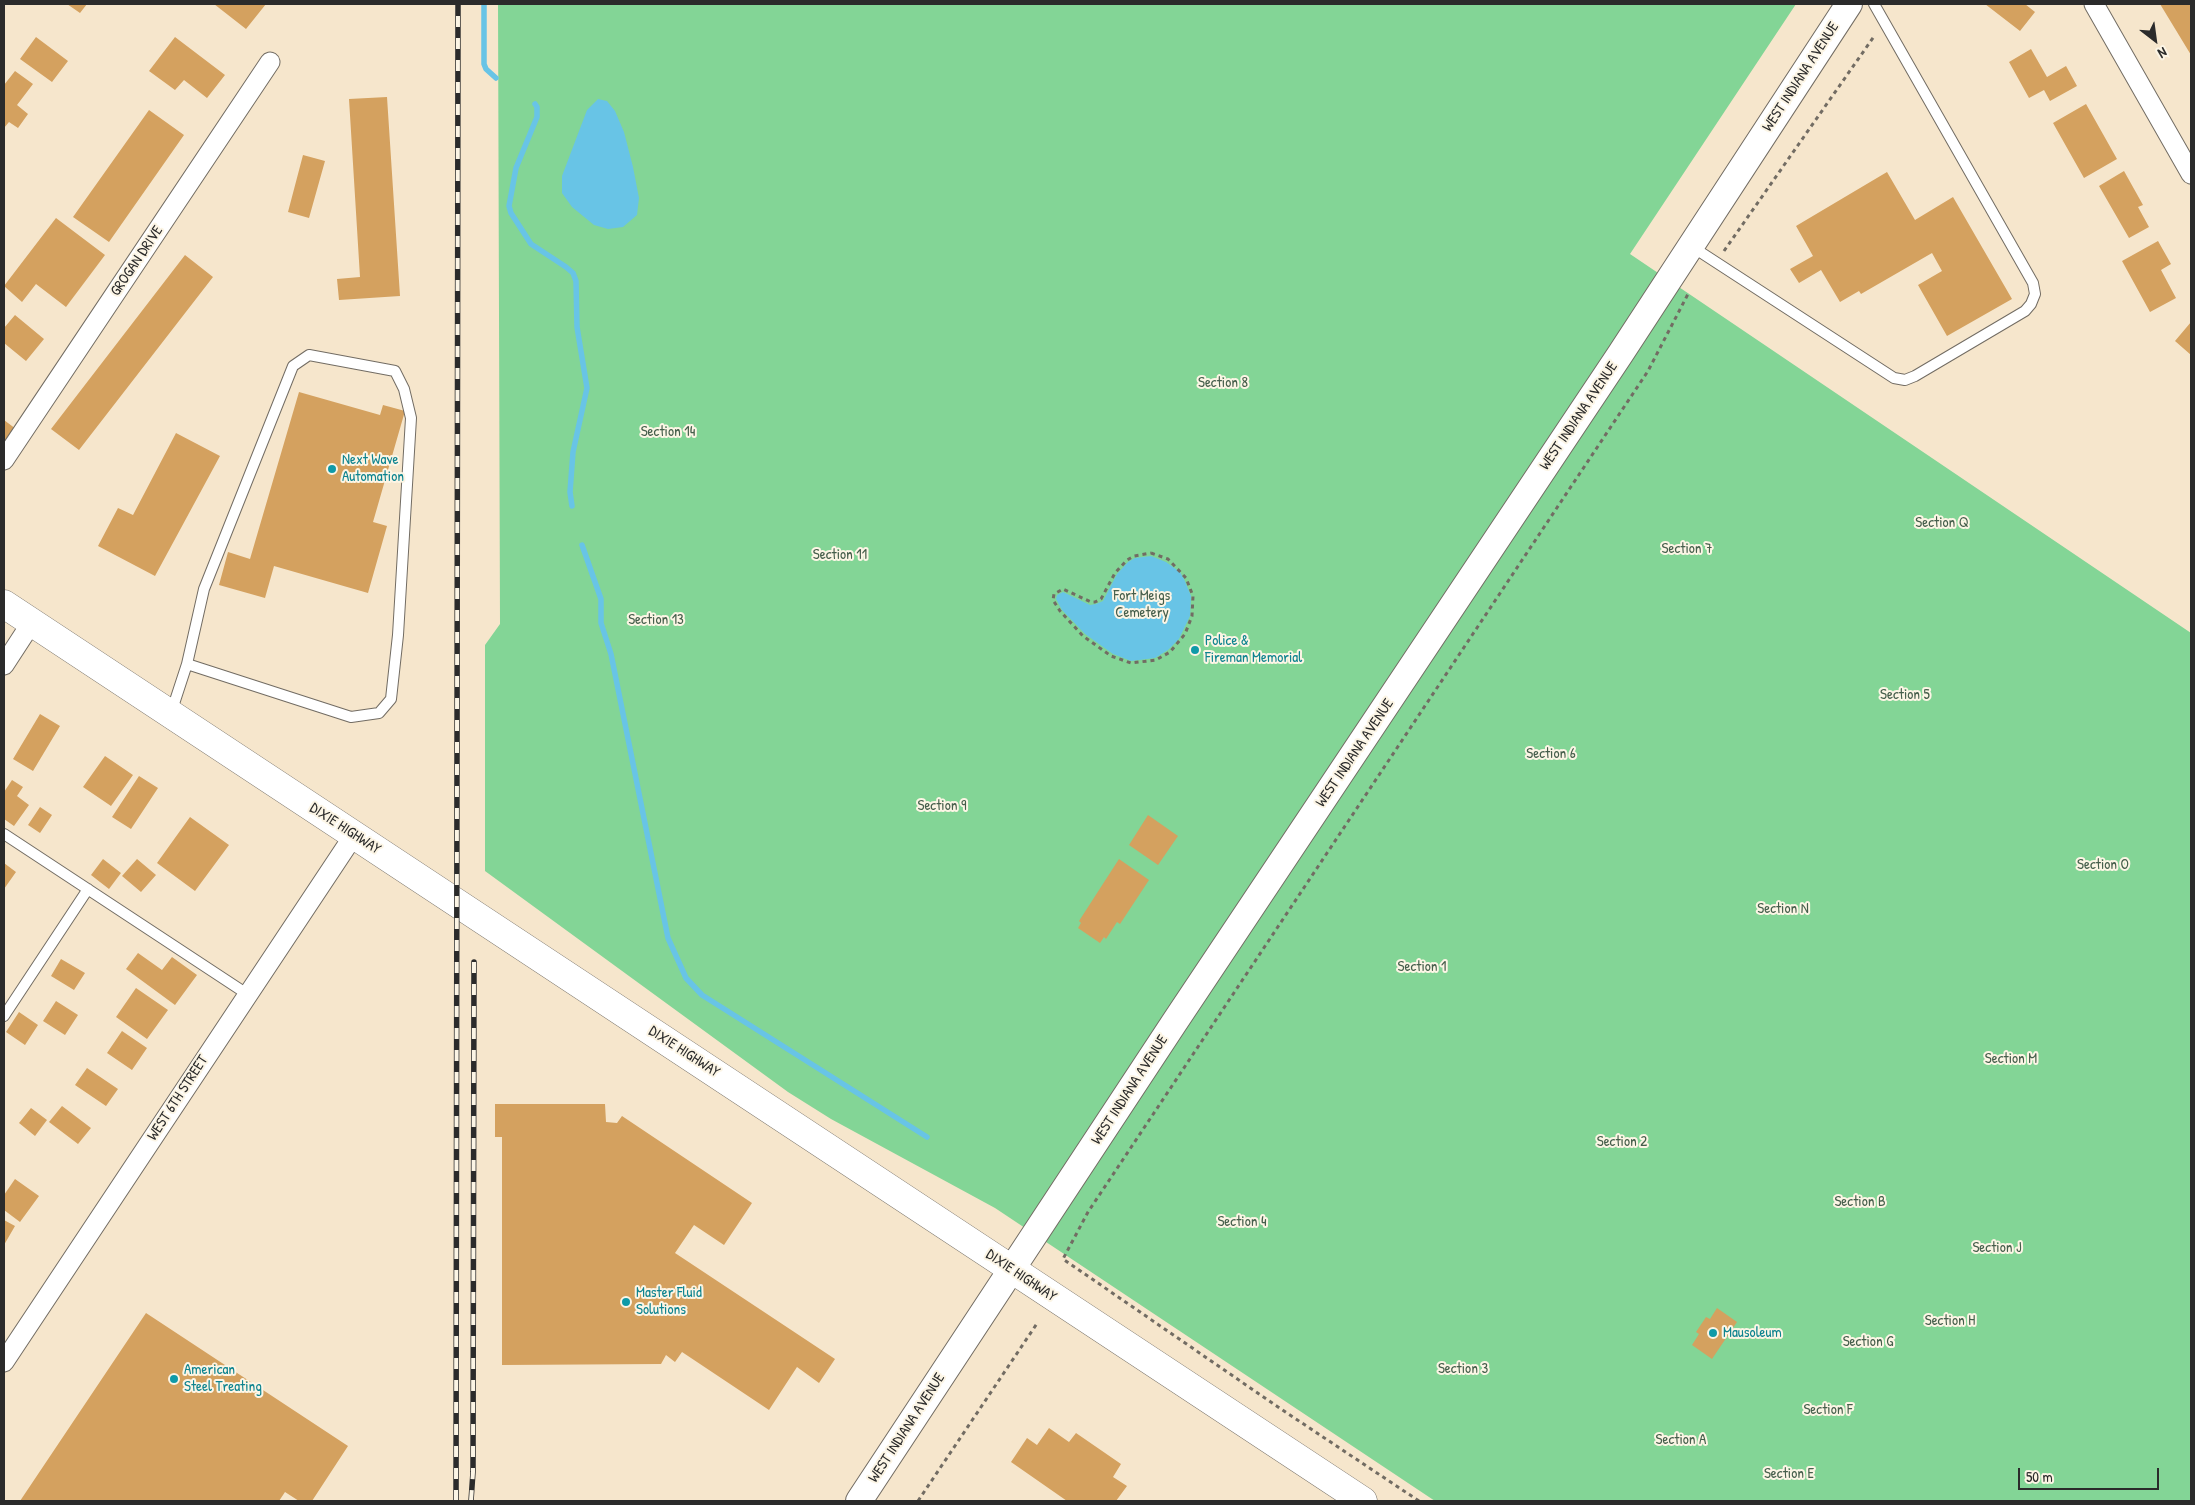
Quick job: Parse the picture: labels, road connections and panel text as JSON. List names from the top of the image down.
{
  "streets": {
    "main road": ["WEST INDIANA AVENUE", "DIXIE HIGHWAY"],
    "street": ["GROGAN DRIVE", "WEST 6TH STREET"]
  },
  "crossings": [
    ["WEST INDIANA AVENUE", "DIXIE HIGHWAY"],
    ["DIXIE HIGHWAY", "WEST 6TH STREET"]
  ],
  "parks": [
    "Section 8",
    "Section 14",
    "Section Q",
    "Section 7",
    "Section 11",
    "Fort Meigs Cemetery",
    "Section 13",
    "Section 5",
    "Section 6",
    "Section 9",
    "Section O",
    "Section N",
    "Section 1",
    "Section M",
    "Section 2",
    "Section B",
    "Section 4",
    "Section J",
    "Section H",
    "Section G",
    "Section 3",
    "Section F",
    "Section A",
    "Section E"
  ],
  "places": [
    "Next Wave Automation",
    "Police & Fireman Memorial",
    "Master Fluid Solutions",
    "Mausoleum",
    "American Steel Treating"
  ],
  "scale_bar": "50 m",
  "north": "bottom right"
}
